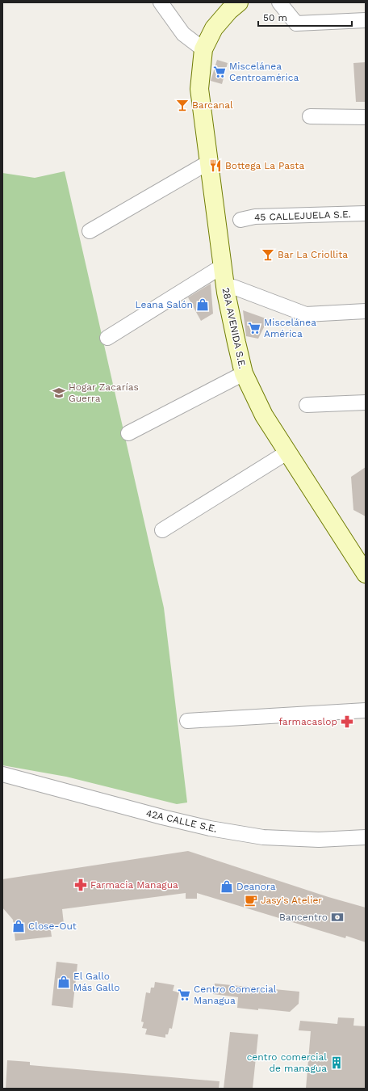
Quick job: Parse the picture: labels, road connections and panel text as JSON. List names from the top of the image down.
{
  "streets": {
    "street": ["45 CALLEJUELA S.E.", "28A AVENIDA S.E.", "42A CALLE S.E."]
  },
  "places": {
    "supermarket": ["Miscelánea Centroamérica", "Miscelánea América", "Centro Comercial Managua"],
    "bar": ["Barcanal", "Bar La Criollita"],
    "restaurant": ["Bottega La Pasta"],
    "shop": [
      "Leana Salón",
      "Deanora",
      "Close-Out",
      "El Gallo Más Gallo"
    ],
    "school or university": ["Hogar Zacarías Guerra"],
    "pharmacy": ["farmacaslop", "Farmacia Managua"],
    "cafe": ["Jasy's Atelier"],
    "bank": ["Bancentro"],
    "building": ["centro comercial de managua"]
  },
  "scale_bar": "50 m"
}
